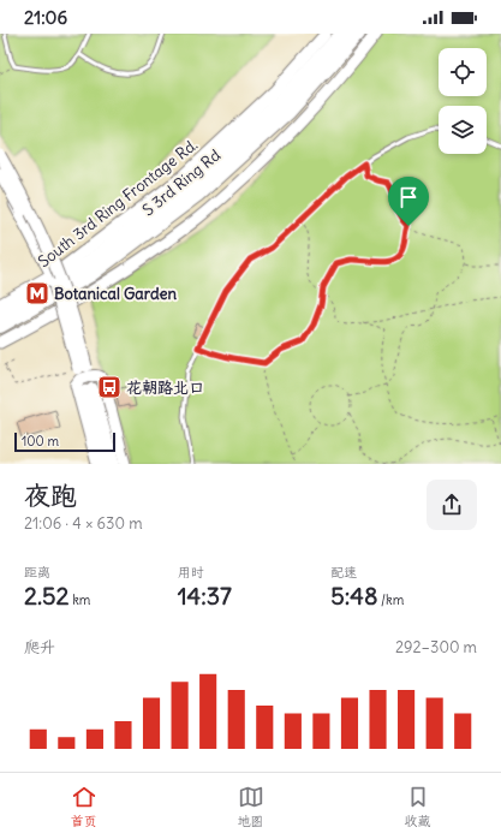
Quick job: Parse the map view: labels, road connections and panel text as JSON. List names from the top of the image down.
{
  "streets": {
    "highway": ["S 3rd Ring Rd"],
    "main road": ["South 3rd Ring Frontage Rd."]
  },
  "places": {
    "metro station": ["Botanical Garden"],
    "bus stop": ["花朝路北口"]
  },
  "scale_bar": "100 m",
  "page": {
    "status": "21:06",
    "scale": "100 m",
    "heading": ["夜跑", "21:06 · 4 × 630 m"],
    "stats": [
      ["距离", "2.52 km"],
      ["用时", "14:37"],
      ["配速", "5:48 /km"]
    ],
    "chart": ["爬升", "292–300 m"],
    "tabs": ["首页", "地图", "收藏"]
  }
}
